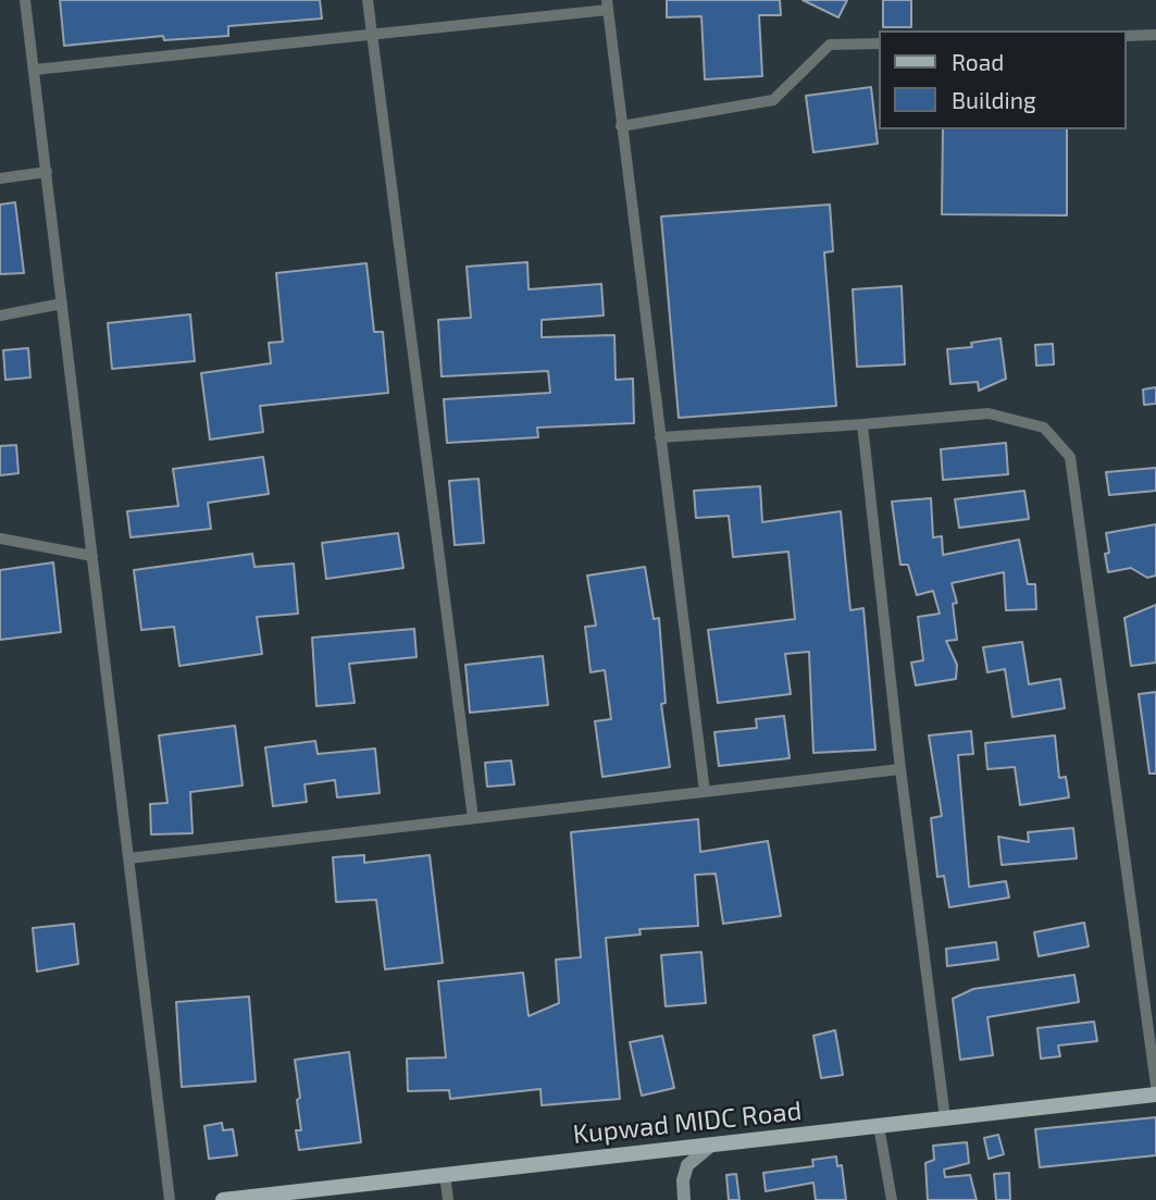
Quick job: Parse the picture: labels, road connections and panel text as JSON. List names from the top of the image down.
{
  "streets": {
    "main road": ["Kupwad MIDC Road"]
  },
  "legend": ["Road", "Building"]
}
